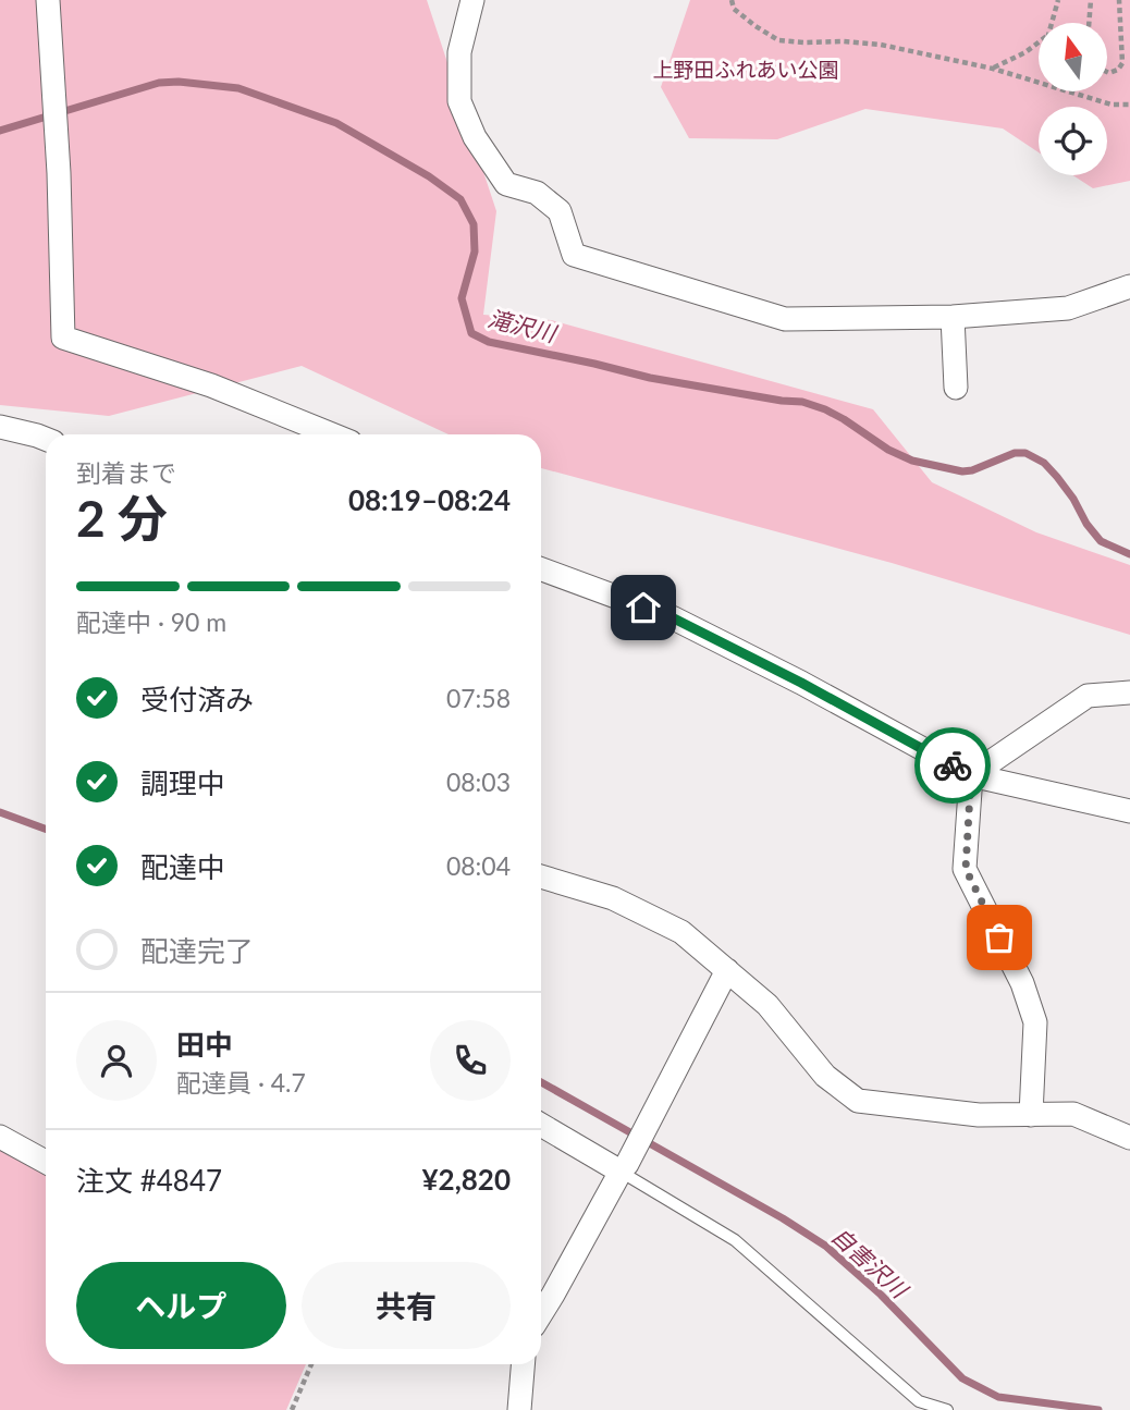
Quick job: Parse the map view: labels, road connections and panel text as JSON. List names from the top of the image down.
{
  "water": ["滝沢川", "自害沢川"],
  "parks": ["上野田ふれあい公園"],
  "north": "top",
  "page": {
    "heading": ["2 分", "到着まで", "08:19–08:24"],
    "panel": [
      "田中",
      "配達員 · 4.7",
      "注文 #4847",
      "¥2,820"
    ],
    "bar": "配達中 · 90 m",
    "list": [
      ["受付済み", "07:58"],
      ["調理中", "08:03"],
      ["配達中", "08:04"],
      "配達完了"
    ],
    "buttons": ["ヘルプ", "共有"]
  }
}
